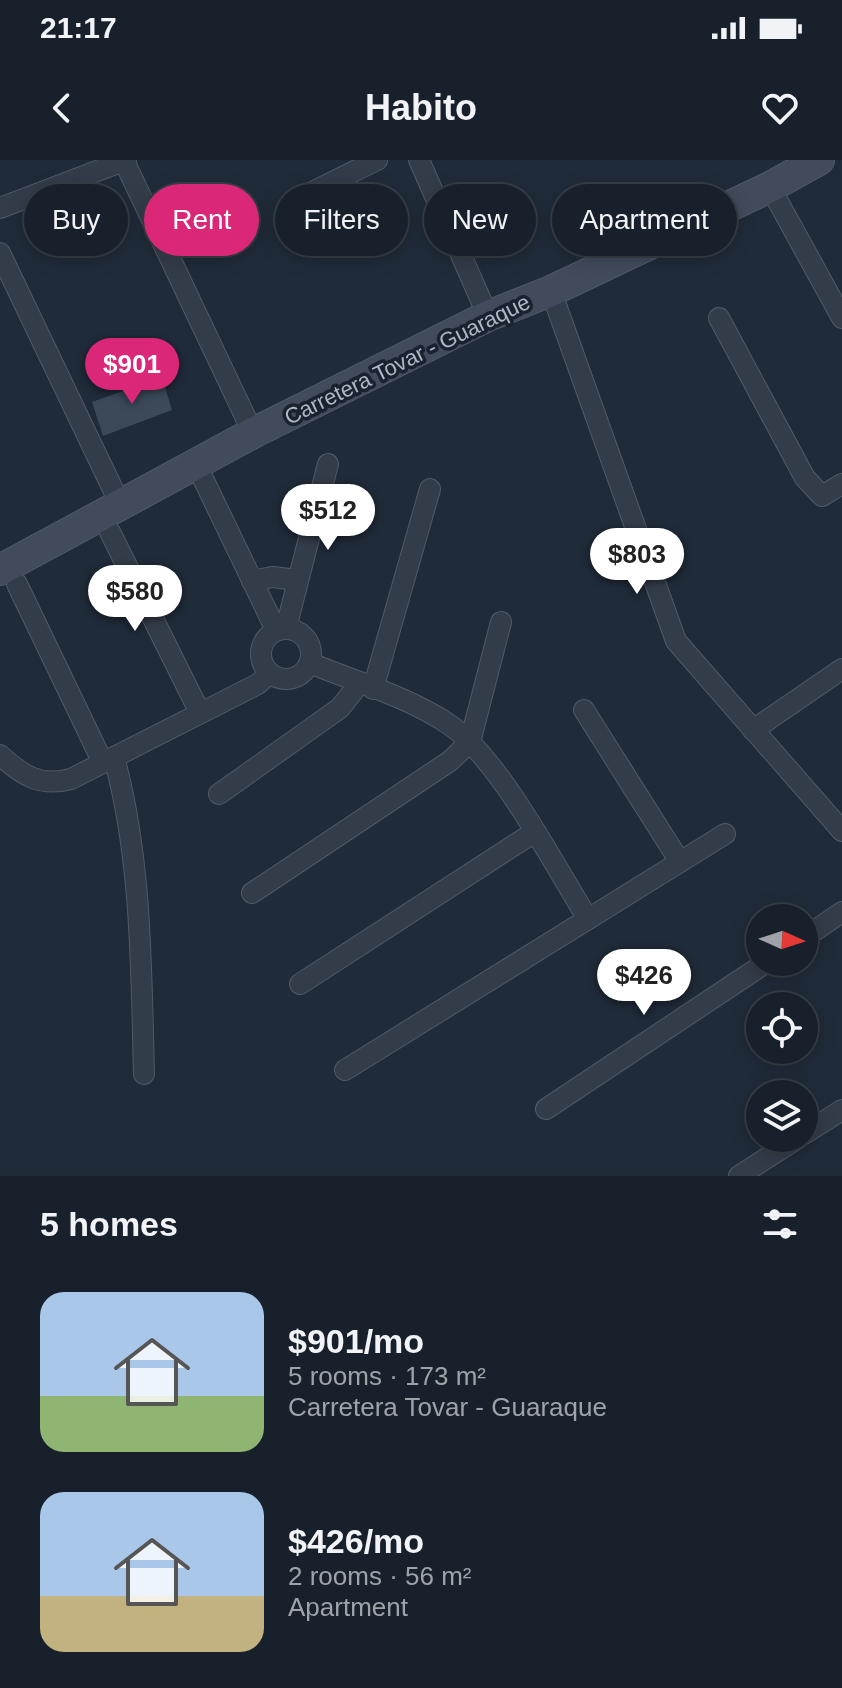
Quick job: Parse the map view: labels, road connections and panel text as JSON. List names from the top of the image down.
{
  "streets": {
    "street": ["Carretera Tovar - Guaraque"]
  },
  "north": "right",
  "page": {
    "status": "21:17",
    "header": "Habito",
    "chip": [
      "Buy",
      "Rent",
      "Filters",
      "New",
      "Apartment"
    ],
    "price": [
      "$901",
      "$512",
      "$803",
      "$580",
      "$426"
    ],
    "heading": "5 homes",
    "list": [
      {
        "name": "$901/mo",
        "note": "5 rooms · 173 m² · Carretera Tovar - Guaraque"
      },
      {
        "name": "$426/mo",
        "note": "2 rooms · 56 m² · Apartment"
      }
    ]
  }
}
